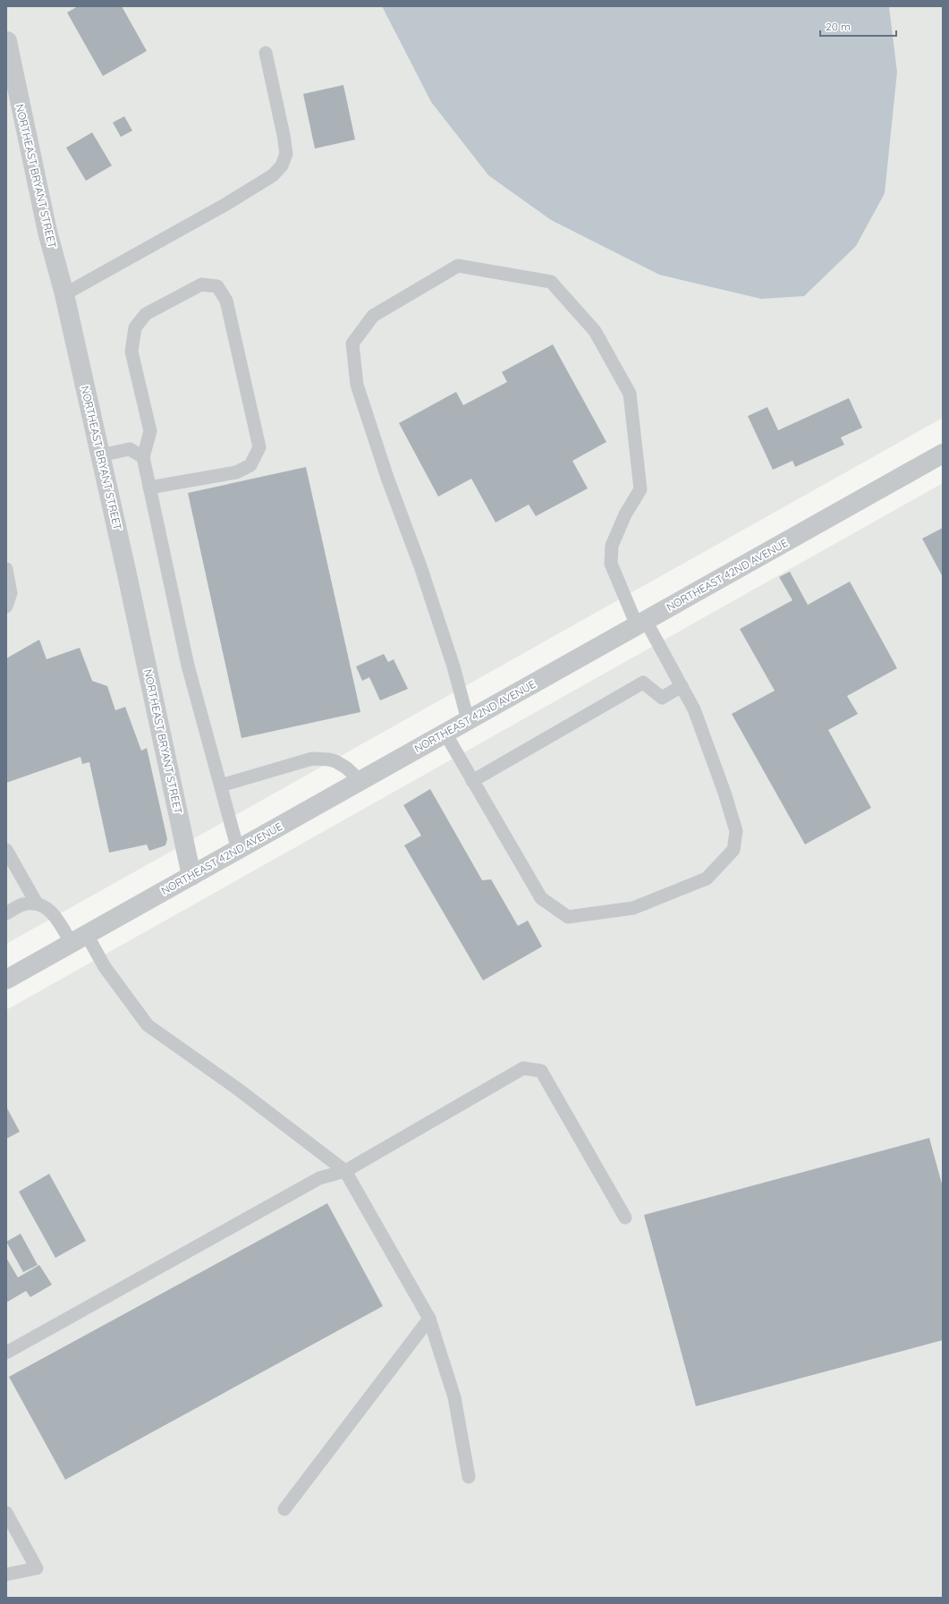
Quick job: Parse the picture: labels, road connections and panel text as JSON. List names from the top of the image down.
{
  "streets": {
    "street": ["NORTHEAST BRYANT STREET", "NORTHEAST 42ND AVENUE"]
  },
  "crossings": [
    ["NORTHEAST BRYANT STREET", "NORTHEAST 42ND AVENUE"]
  ],
  "scale_bar": "20 m"
}
